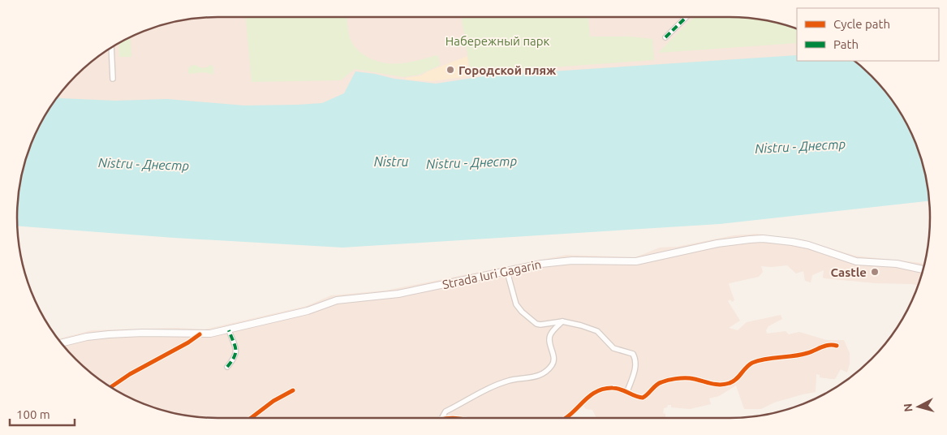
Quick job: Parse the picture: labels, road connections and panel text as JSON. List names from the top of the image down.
{
  "streets": {
    "main road": ["Strada Iuri Gagarin"]
  },
  "water": ["Nistru - Днестр", "Nistru"],
  "parks": ["Набережный парк"],
  "places": ["Городской пляж", "Castle"],
  "legend": ["Cycle path", "Path"],
  "scale_bar": "100 m",
  "north": "left"
}
